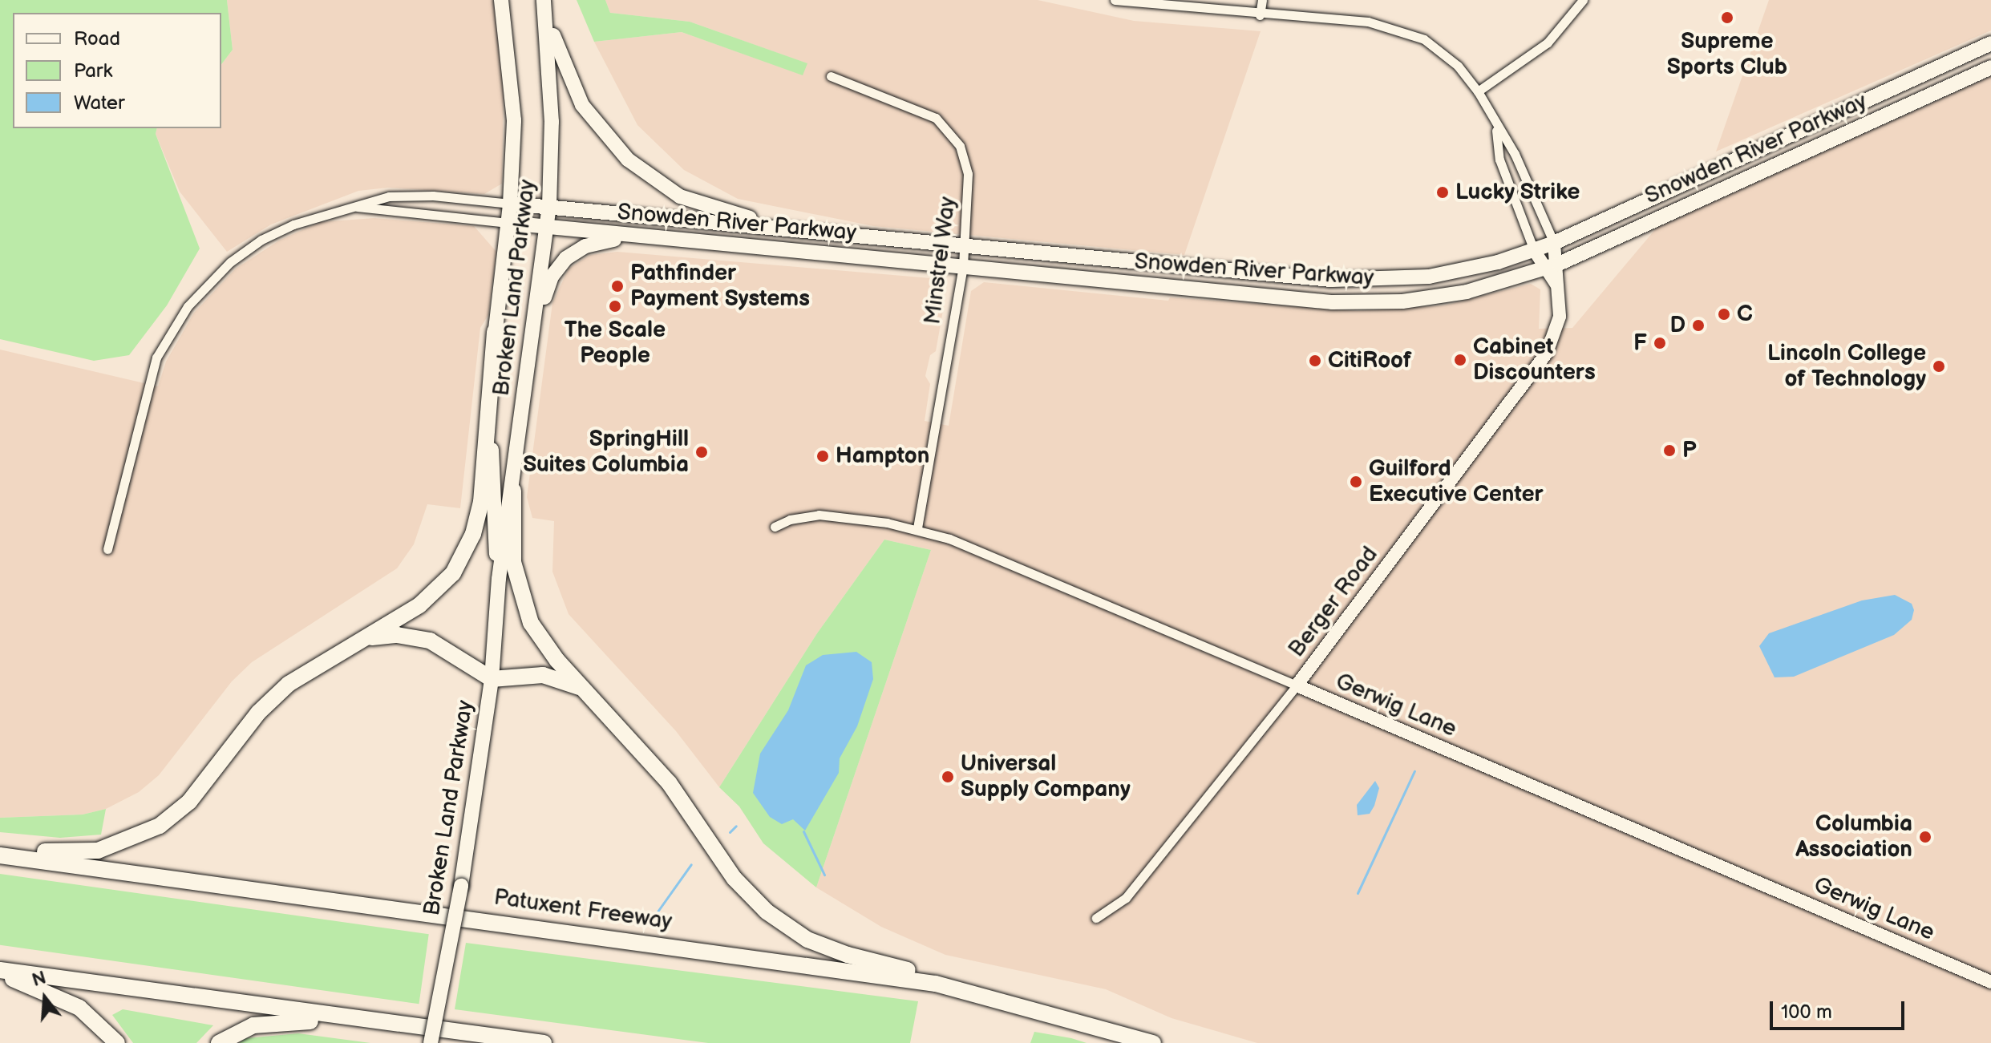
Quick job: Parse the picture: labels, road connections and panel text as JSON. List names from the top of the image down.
{
  "streets": {
    "highway": ["Patuxent Freeway"],
    "main road": ["Snowden River Parkway", "Broken Land Parkway"],
    "street": ["Minstrel Way", "Berger Road", "Gerwig Lane"]
  },
  "crossings": [
    ["Snowden River Parkway", "Minstrel Way"],
    ["Snowden River Parkway", "Broken Land Parkway"],
    ["Snowden River Parkway", "Berger Road"],
    ["Minstrel Way", "Gerwig Lane"],
    ["Berger Road", "Gerwig Lane"]
  ],
  "places": [
    "Supreme Sports Club",
    "Lucky Strike",
    "Pathfinder Payment Systems",
    "The Scale People",
    "C",
    "D",
    "F",
    "Cabinet Discounters",
    "CitiRoof",
    "Lincoln College of Technology",
    "P",
    "SpringHill Suites Columbia",
    "Hampton",
    "Guilford Executive Center",
    "Universal Supply Company",
    "Columbia Association"
  ],
  "legend": ["Road", "Park", "Water"],
  "scale_bar": "100 m",
  "north": "top"
}
